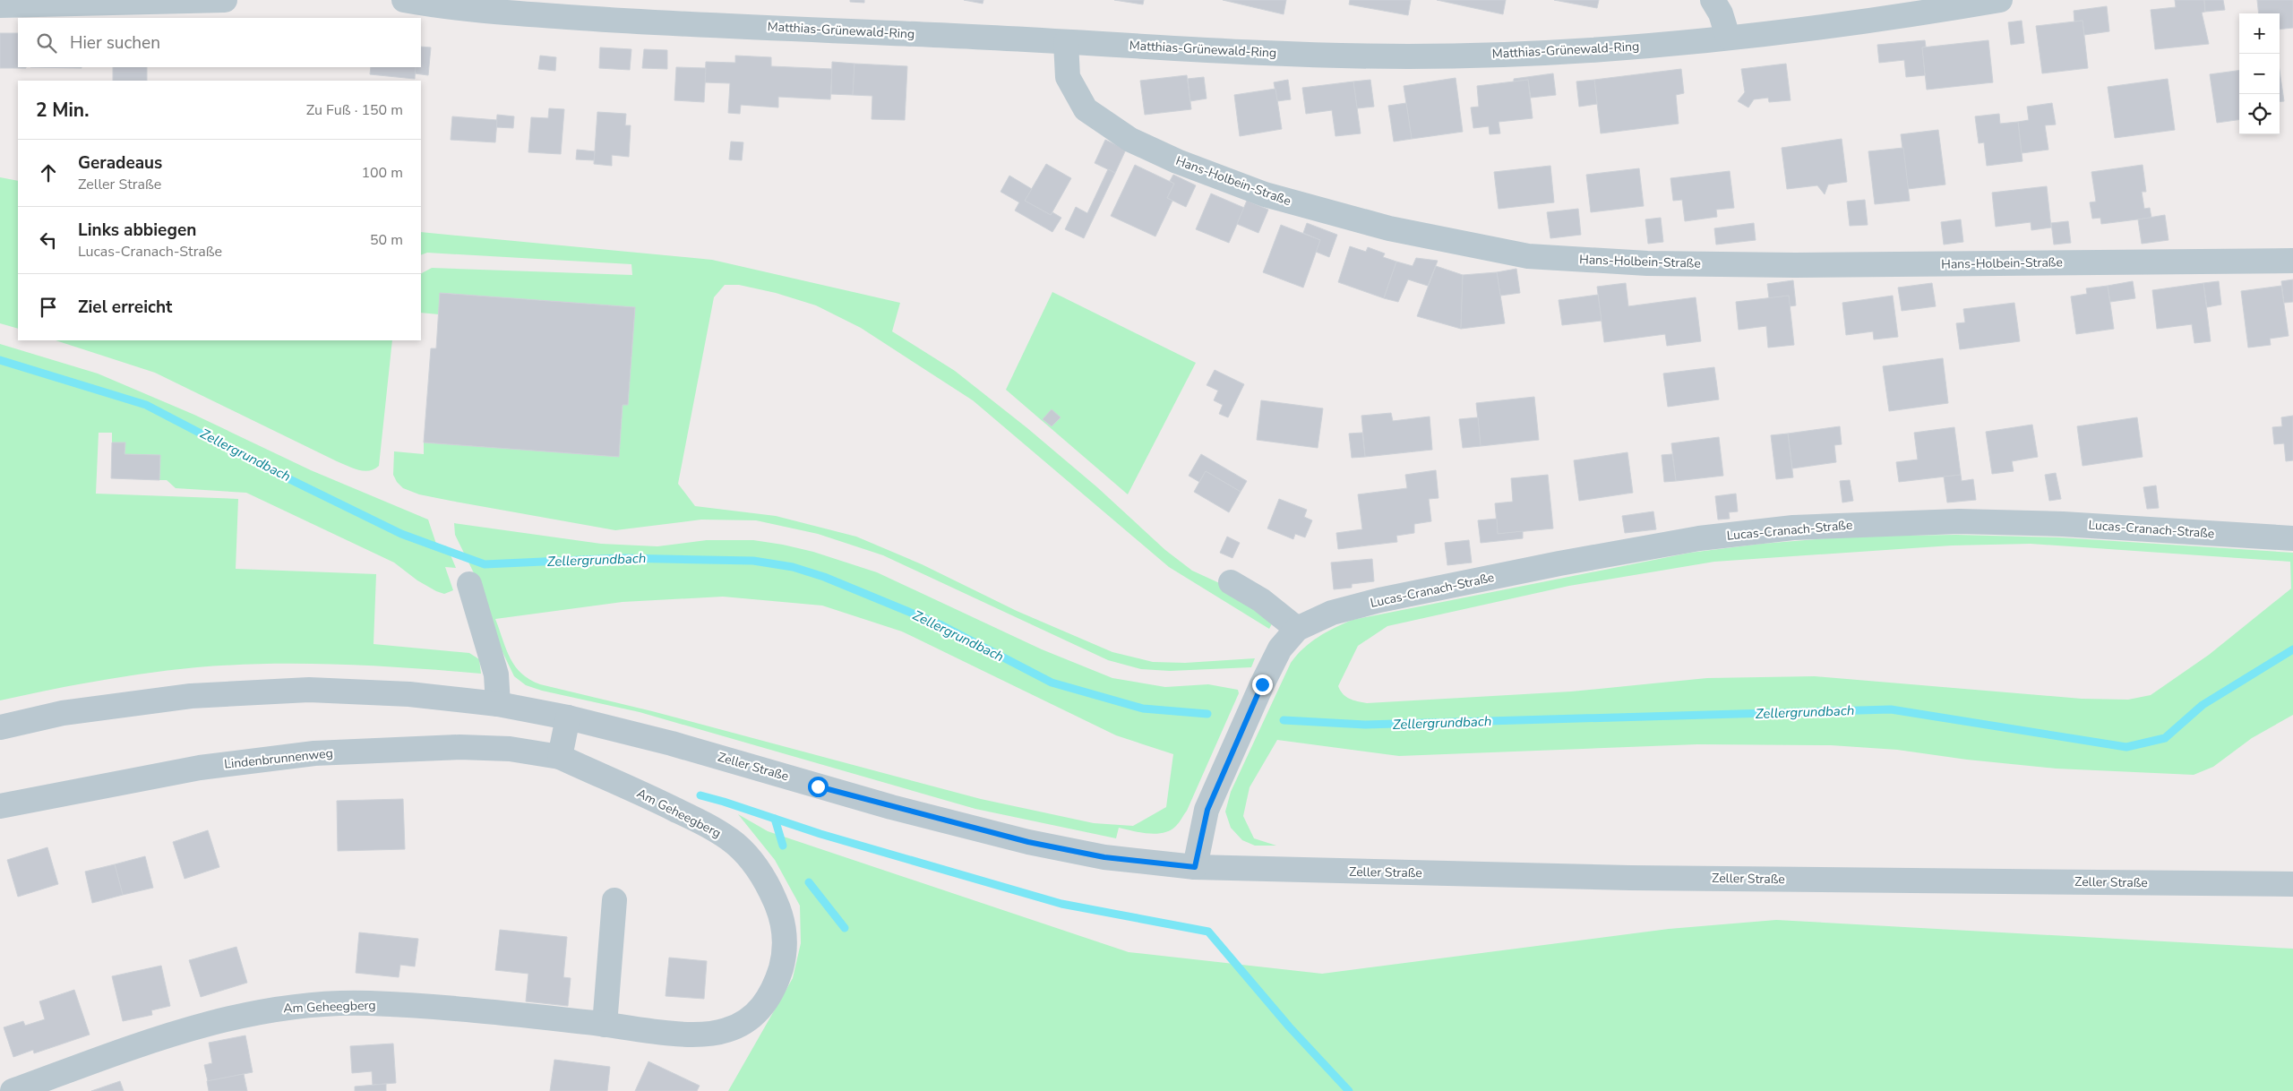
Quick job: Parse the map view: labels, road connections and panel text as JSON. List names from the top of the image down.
{
  "streets": {
    "street": [
      "Matthias-Grünewald-Ring",
      "Hans-Holbein-Straße",
      "Lucas-Cranach-Straße",
      "Lindenbrunnenweg",
      "Zeller Straße",
      "Am Geheegberg"
    ]
  },
  "crossings": [
    ["Matthias-Grünewald-Ring", "Hans-Holbein-Straße"],
    ["Lucas-Cranach-Straße", "Zeller Straße"],
    ["Lindenbrunnenweg", "Am Geheegberg"]
  ],
  "water": ["Zellergrundbach"],
  "page": {
    "map_buttons": ["+", "−"],
    "search": "Hier suchen",
    "heading": ["2 Min.", "Zu Fuß · 150 m"],
    "list": [
      ["Geradeaus", "Zeller Straße", "100 m"],
      ["Links abbiegen", "Lucas-Cranach-Straße", "50 m"],
      "Ziel erreicht"
    ]
  }
}
